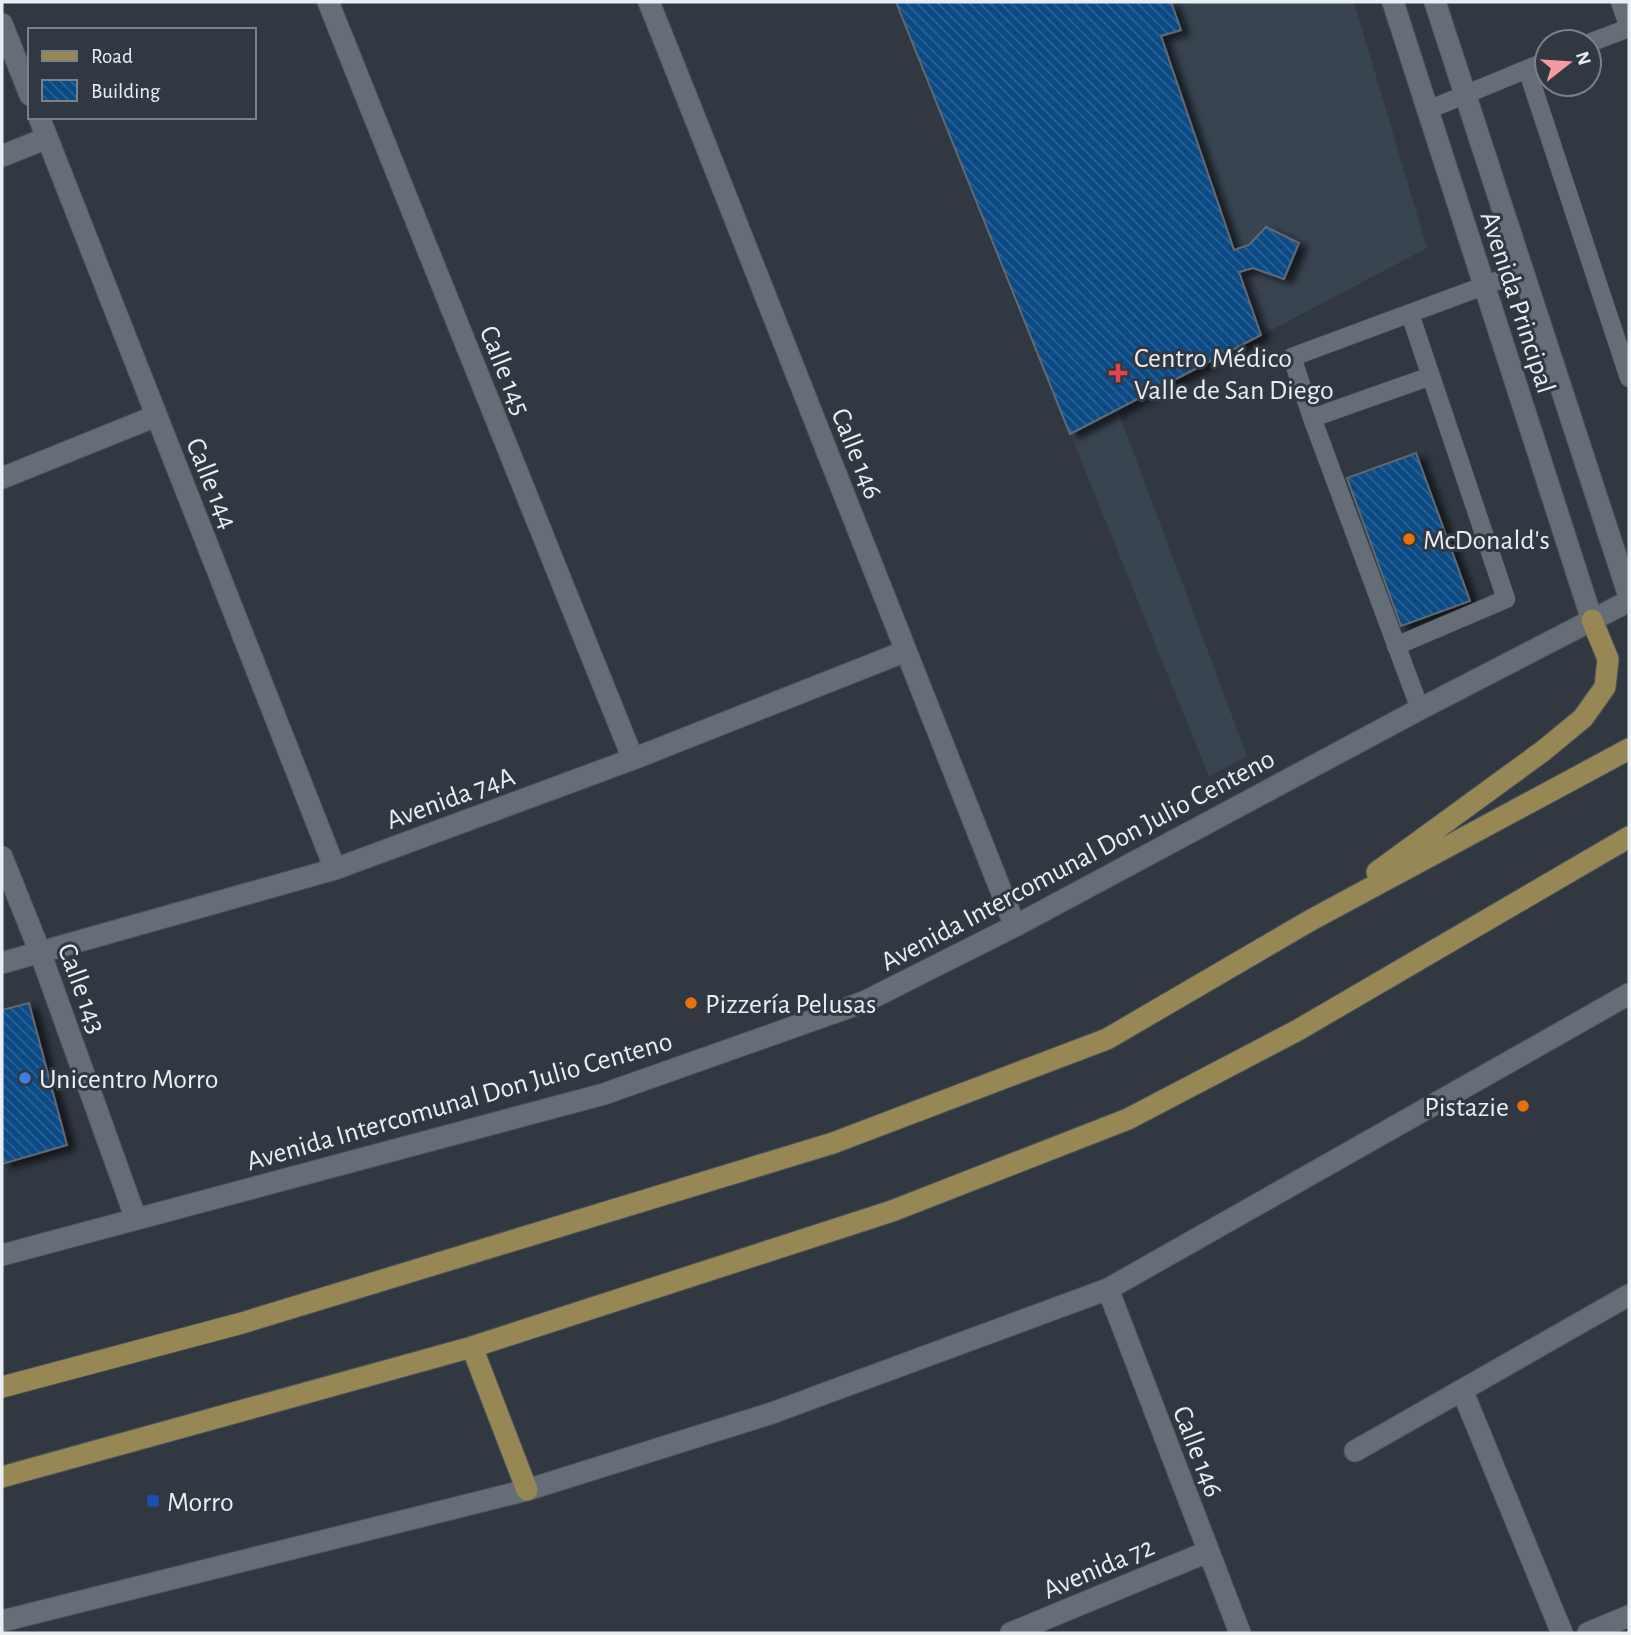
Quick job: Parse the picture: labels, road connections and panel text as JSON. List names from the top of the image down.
{
  "streets": {
    "street": [
      "Avenida Principal",
      "Calle 145",
      "Calle 146",
      "Calle 144",
      "Avenida 74A",
      "Avenida Intercomunal Don Julio Centeno",
      "Calle 143",
      "Avenida 72"
    ]
  },
  "crossings": [
    ["Avenida Principal", "Avenida Intercomunal Don Julio Centeno"],
    ["Calle 145", "Avenida 74A"],
    ["Calle 146", "Avenida 74A"],
    ["Calle 146", "Avenida Intercomunal Don Julio Centeno"],
    ["Calle 146", "Avenida 72"],
    ["Calle 144", "Avenida 74A"],
    ["Avenida 74A", "Calle 143"],
    ["Avenida Intercomunal Don Julio Centeno", "Calle 143"]
  ],
  "places": {
    "health": ["Centro Médico Valle de San Diego"],
    "other": [
      "McDonald's",
      "Pizzería Pelusas",
      "Unicentro Morro",
      "Pistazie"
    ],
    "transit": ["Morro"]
  },
  "legend": ["Road", "Building"],
  "north": "right"
}
